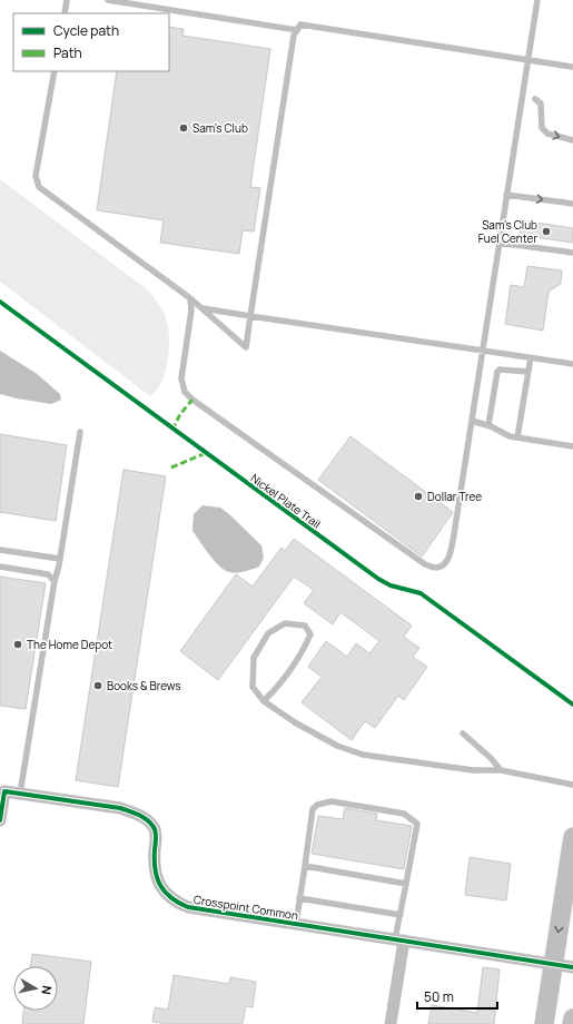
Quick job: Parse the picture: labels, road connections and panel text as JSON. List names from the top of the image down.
{
  "streets": {
    "street": ["Crosspoint Common"],
    "cycle path": ["Nickel Plate Trail"]
  },
  "places": [
    "Sam's Club",
    "Sam's Club Fuel Center",
    "Dollar Tree",
    "The Home Depot",
    "Books & Brews"
  ],
  "legend": ["Cycle path", "Path"],
  "scale_bar": "50 m",
  "north": "right"
}
